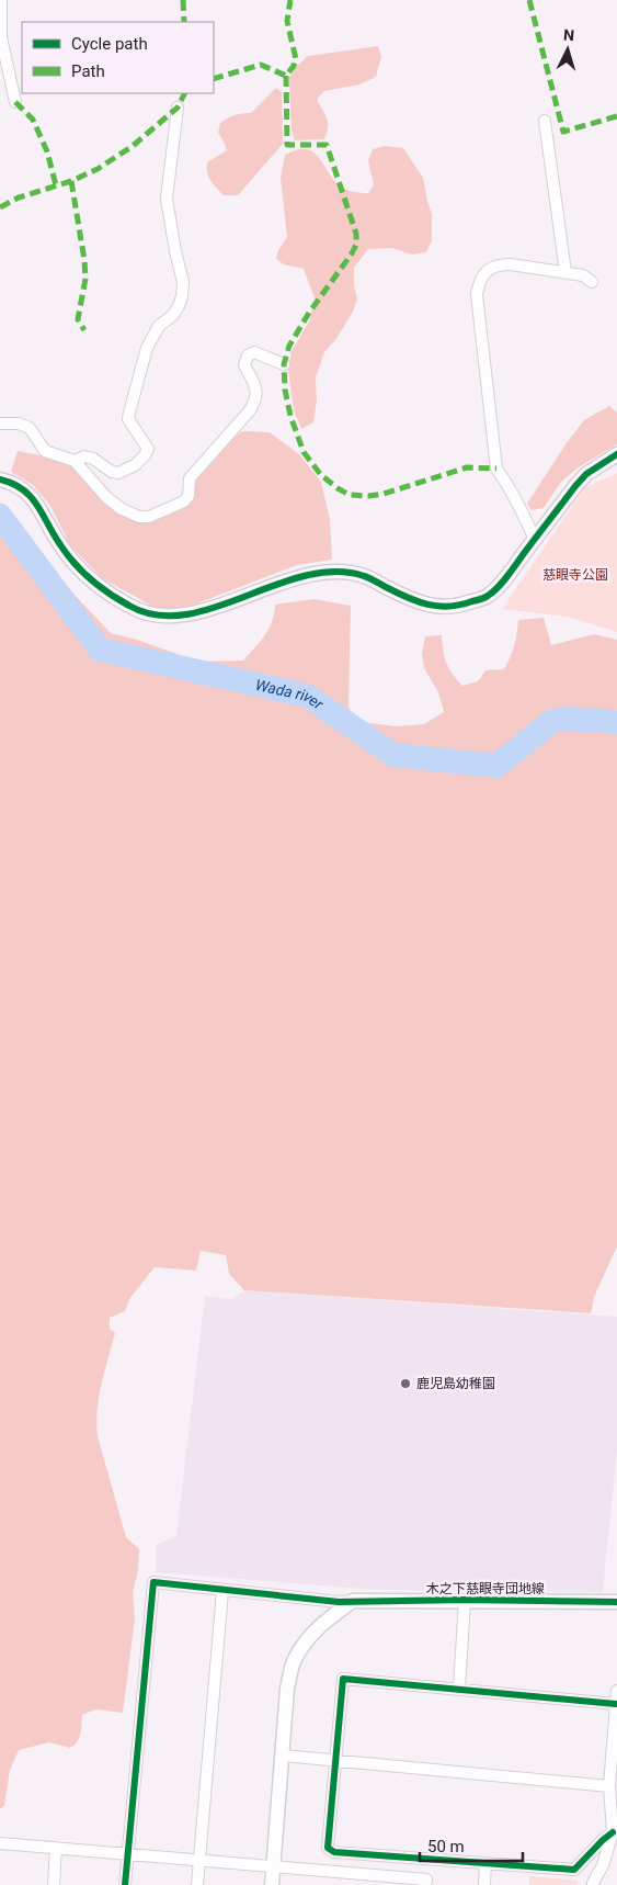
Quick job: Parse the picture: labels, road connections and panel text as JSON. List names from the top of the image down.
{
  "streets": {
    "street": ["木之下慈眼寺団地線"]
  },
  "water": ["Wada river"],
  "parks": ["慈眼寺公園"],
  "places": ["鹿児島幼稚園"],
  "legend": ["Cycle path", "Path"],
  "scale_bar": "50 m",
  "north": "top"
}
